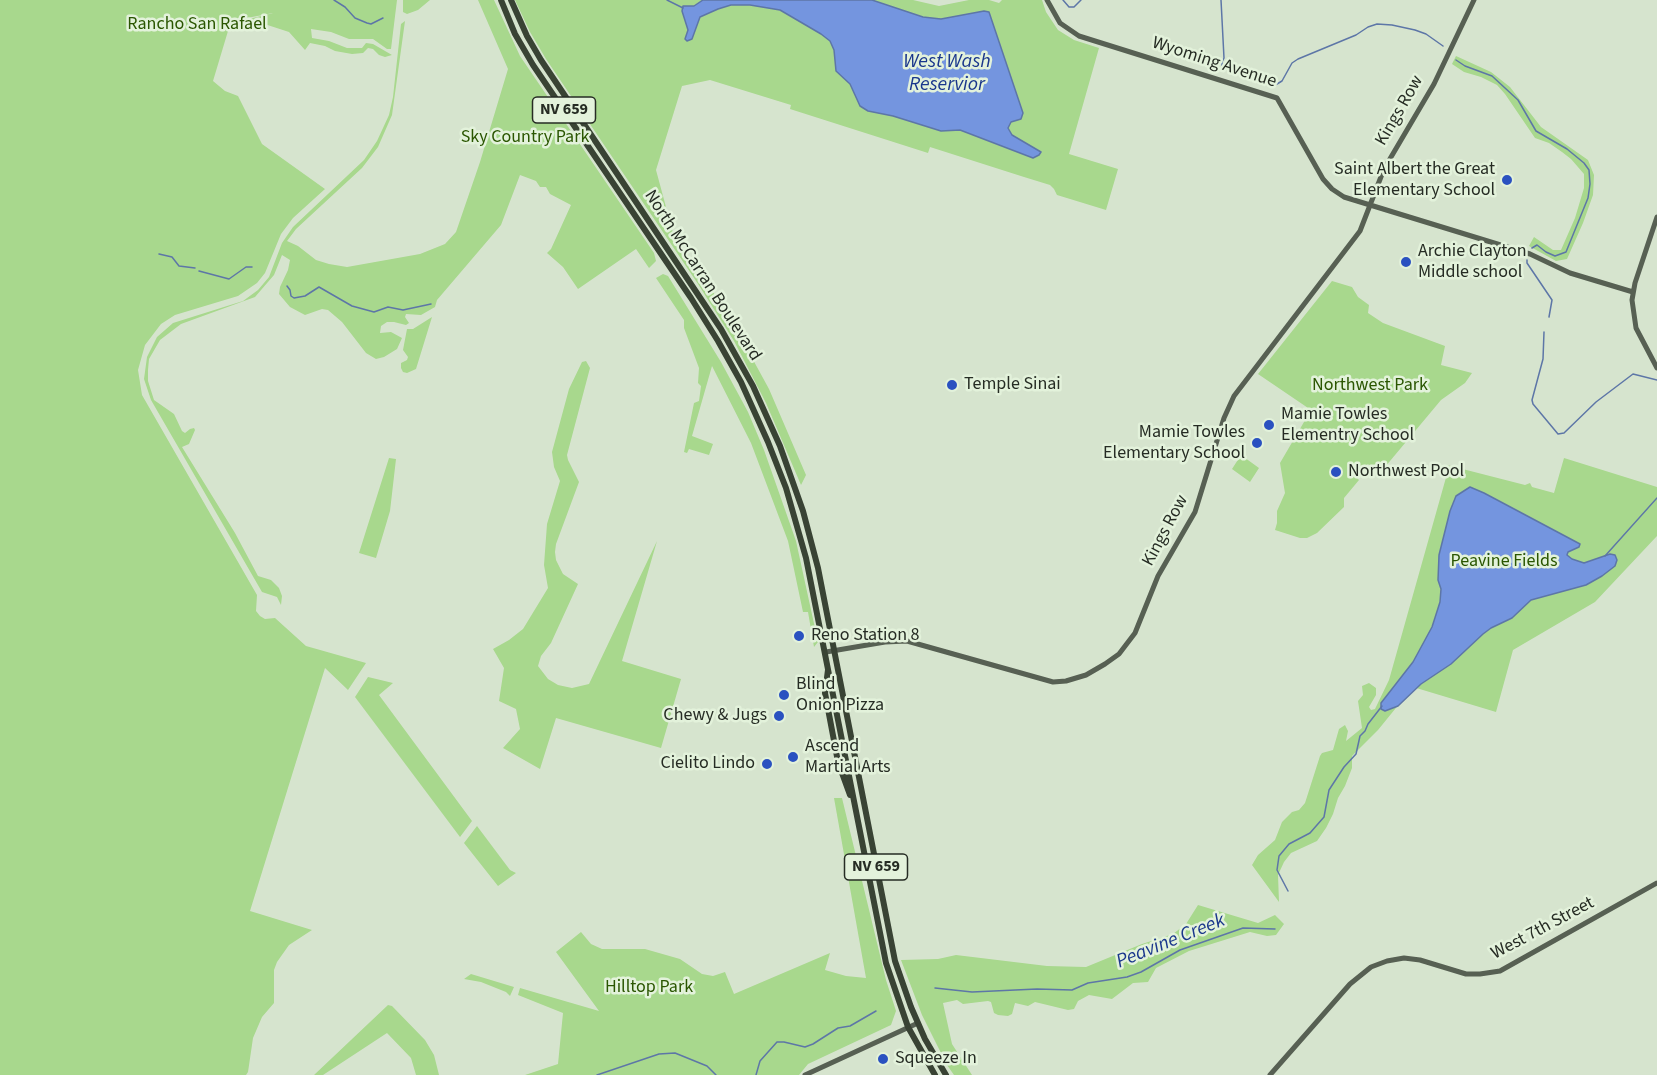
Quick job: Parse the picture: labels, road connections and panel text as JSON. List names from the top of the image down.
{
  "streets": {
    "main road": [
      "Wyoming Avenue",
      "NV 659",
      "Kings Row",
      "North McCarran Boulevard",
      "West 7th Street"
    ]
  },
  "crossings": [
    ["Wyoming Avenue", "Kings Row"],
    ["NV 659", "North McCarran Boulevard"],
    ["Kings Row", "North McCarran Boulevard"]
  ],
  "water": ["West Wash Reservior", "Peavine Creek"],
  "parks": [
    "Rancho San Rafael",
    "Sky Country Park",
    "Northwest Park",
    "Peavine Fields",
    "Hilltop Park"
  ],
  "places": [
    "Saint Albert the Great Elementary School",
    "Archie Clayton Middle school",
    "Temple Sinai",
    "Mamie Towles Elementry School",
    "Mamie Towles Elementary School",
    "Northwest Pool",
    "Reno Station 8",
    "Blind Onion Pizza",
    "Chewy & Jugs",
    "Ascend Martial Arts",
    "Cielito Lindo",
    "Squeeze In"
  ]
}
